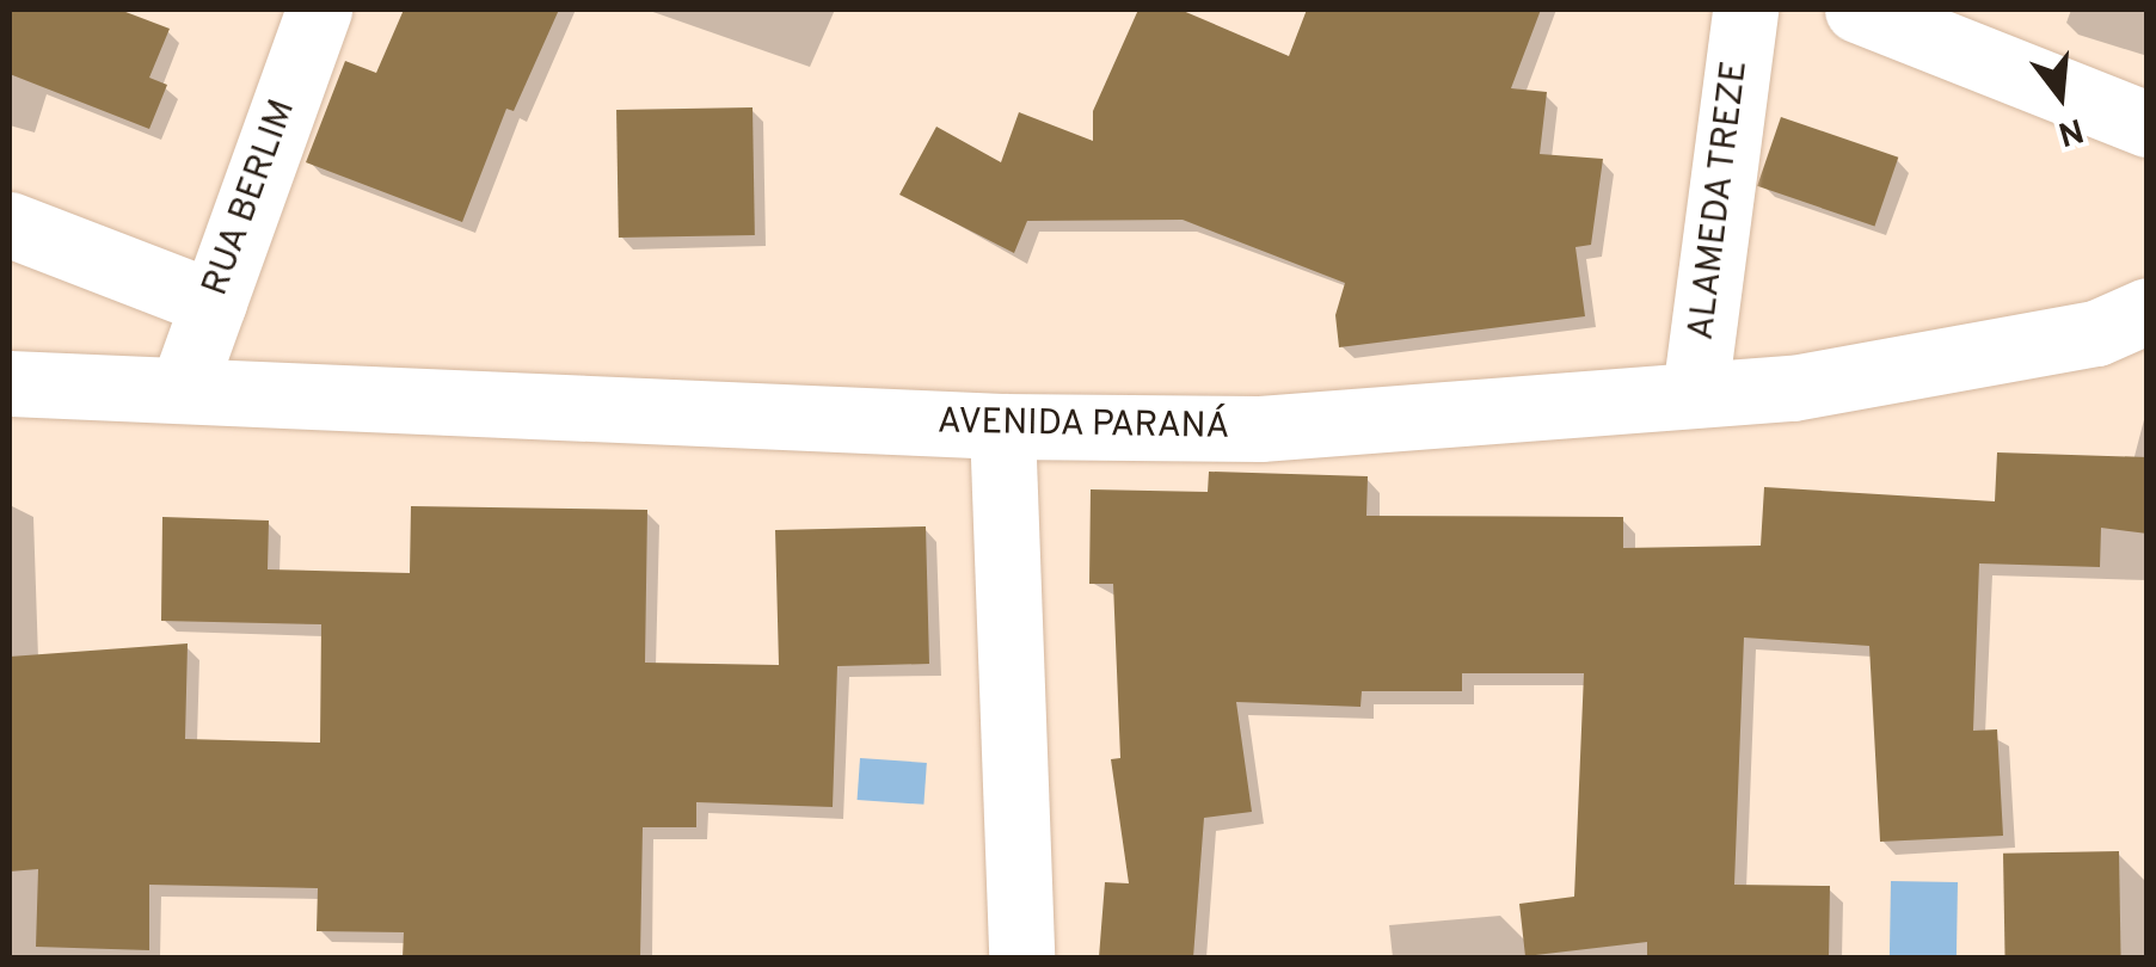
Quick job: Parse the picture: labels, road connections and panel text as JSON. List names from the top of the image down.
{
  "streets": {
    "street": ["RUA BERLIM", "ALAMEDA TREZE", "AVENIDA PARANÁ"]
  },
  "crossings": [
    ["RUA BERLIM", "AVENIDA PARANÁ"],
    ["ALAMEDA TREZE", "AVENIDA PARANÁ"]
  ],
  "north": "bottom"
}
